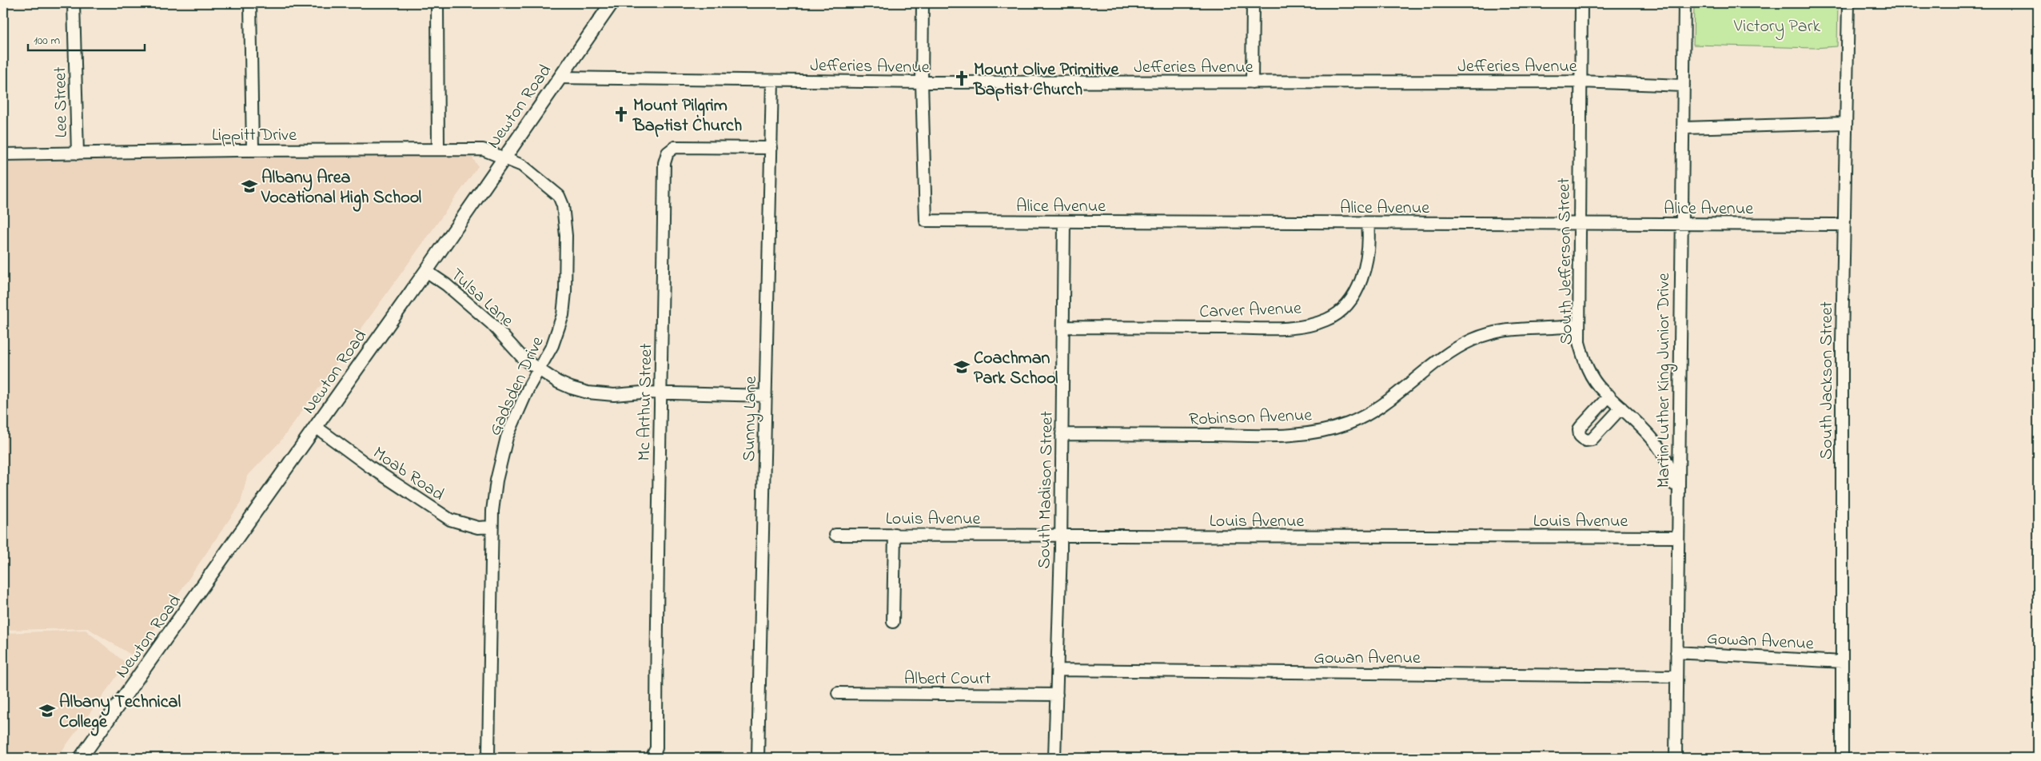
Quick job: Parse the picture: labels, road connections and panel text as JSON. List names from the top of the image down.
{
  "streets": {
    "main road": ["Newton Road"],
    "street": [
      "Jefferies Avenue",
      "Lee Street",
      "Lippitt Drive",
      "Alice Avenue",
      "South Jefferson Street",
      "Tulsa Lane",
      "Carver Avenue",
      "Martin Luther King Junior Drive",
      "South Jackson Street",
      "Gadsden Drive",
      "Mc Arthur Street",
      "Robinson Avenue",
      "Sunny Lane",
      "Moab Road",
      "South Madison Street",
      "Louis Avenue",
      "Gowan Avenue",
      "Albert Court"
    ]
  },
  "crossings": [
    ["Jefferies Avenue", "Newton Road"],
    ["Jefferies Avenue", "Alice Avenue"],
    ["Jefferies Avenue", "South Jefferson Street"],
    ["Jefferies Avenue", "Martin Luther King Junior Drive"],
    ["Jefferies Avenue", "Sunny Lane"],
    ["Lee Street", "Lippitt Drive"],
    ["Newton Road", "Lippitt Drive"],
    ["Newton Road", "Tulsa Lane"],
    ["Newton Road", "Gadsden Drive"],
    ["Newton Road", "Moab Road"],
    ["Lippitt Drive", "Gadsden Drive"],
    ["Alice Avenue", "South Jefferson Street"],
    ["Alice Avenue", "Carver Avenue"],
    ["Alice Avenue", "Martin Luther King Junior Drive"],
    ["Alice Avenue", "South Jackson Street"],
    ["Alice Avenue", "South Madison Street"],
    ["South Jefferson Street", "Martin Luther King Junior Drive"],
    ["South Jefferson Street", "Robinson Avenue"],
    ["Tulsa Lane", "Gadsden Drive"],
    ["Tulsa Lane", "Mc Arthur Street"],
    ["Tulsa Lane", "Sunny Lane"],
    ["Carver Avenue", "South Madison Street"],
    ["Martin Luther King Junior Drive", "Louis Avenue"],
    ["Martin Luther King Junior Drive", "Gowan Avenue"],
    ["South Jackson Street", "Gowan Avenue"],
    ["Gadsden Drive", "Moab Road"],
    ["Mc Arthur Street", "Sunny Lane"],
    ["Robinson Avenue", "South Madison Street"],
    ["South Madison Street", "Louis Avenue"],
    ["South Madison Street", "Gowan Avenue"],
    ["South Madison Street", "Albert Court"]
  ],
  "parks": ["Victory Park"],
  "places": {
    "church": ["Mount Olive Primitive Baptist Church", "Mount Pilgrim Baptist Church"],
    "school or university": ["Albany Area Vocational High School", "Coachman Park School", "Albany Technical College"]
  },
  "scale_bar": "100 m"
}
